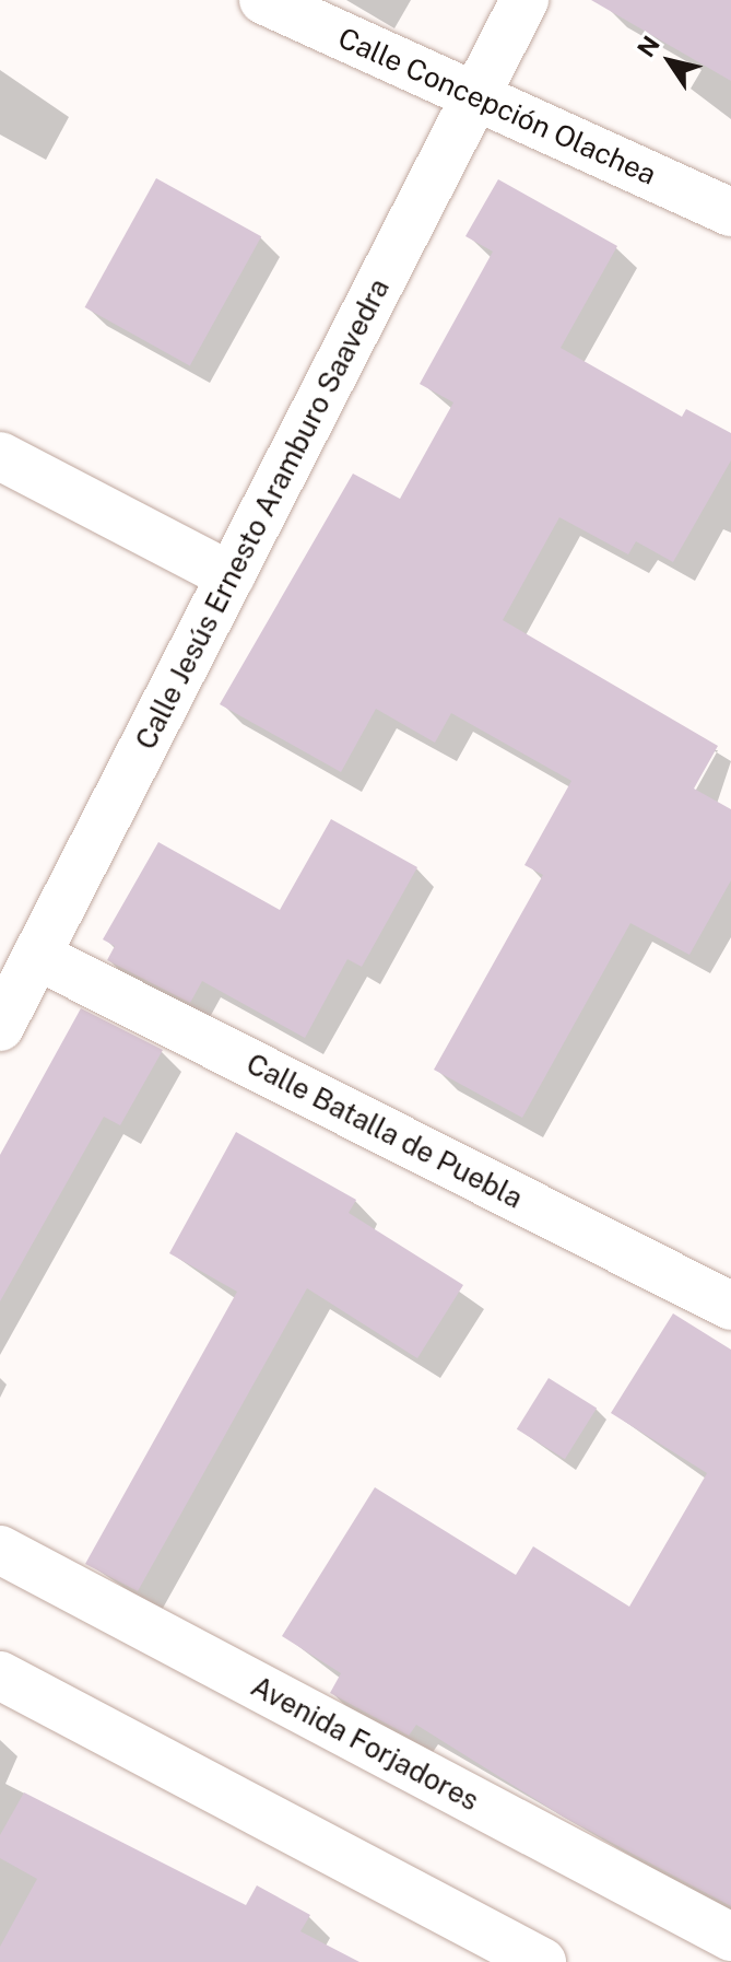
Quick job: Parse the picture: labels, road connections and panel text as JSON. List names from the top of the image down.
{
  "streets": {
    "street": [
      "Calle Concepción Olachea",
      "Calle Jesús Ernesto Aramburo Saavedra",
      "Calle Batalla de Puebla",
      "Avenida Forjadores"
    ]
  },
  "crossings": [
    ["Calle Concepción Olachea", "Calle Jesús Ernesto Aramburo Saavedra"],
    ["Calle Jesús Ernesto Aramburo Saavedra", "Calle Batalla de Puebla"]
  ],
  "north": "top left"
}
